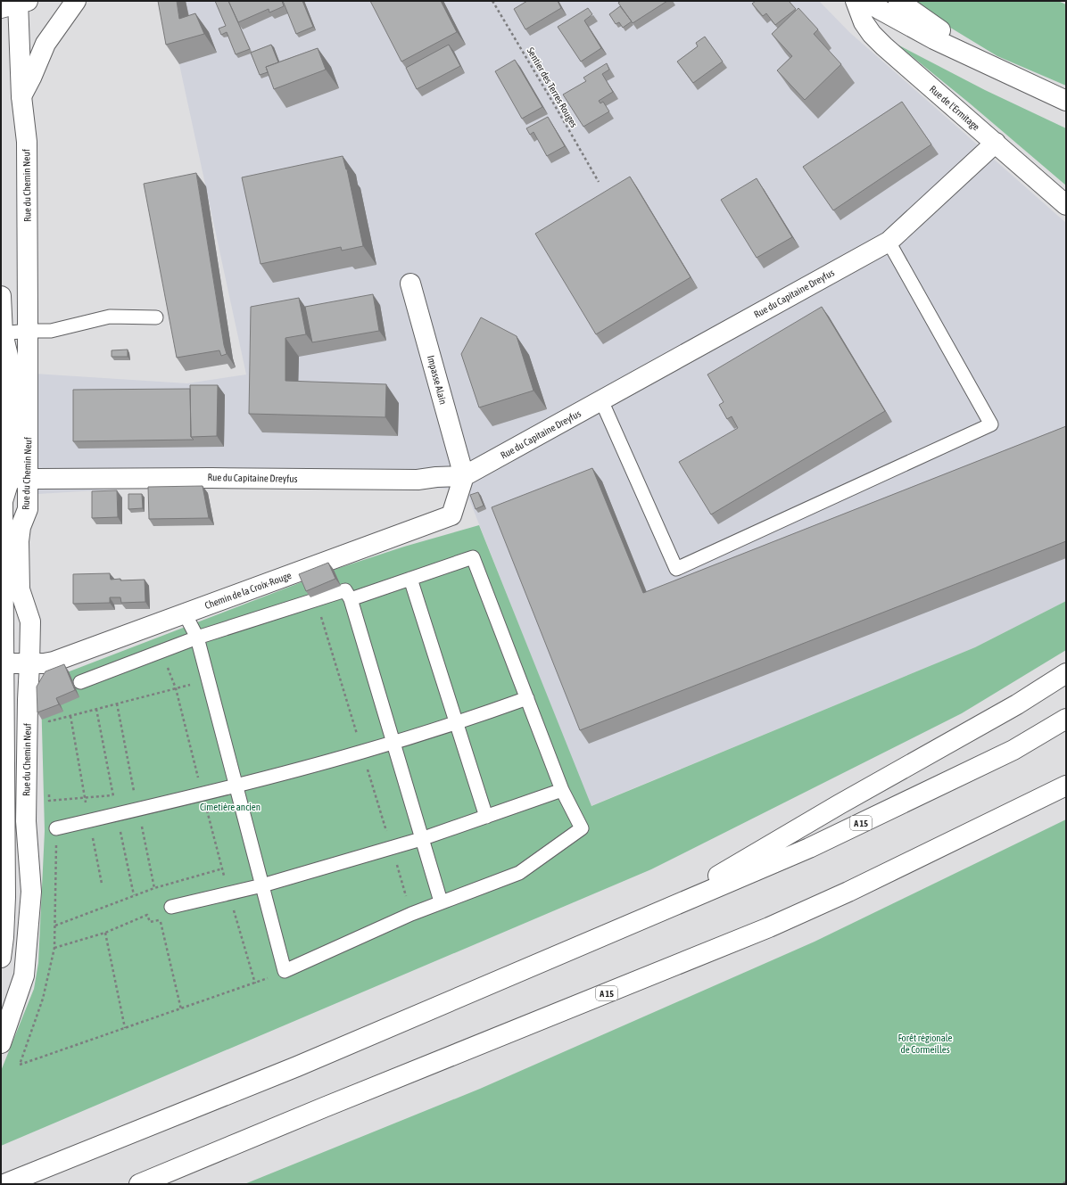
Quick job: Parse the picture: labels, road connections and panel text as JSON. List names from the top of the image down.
{
  "streets": {
    "main road": [
      "Rue de l'Ermitage",
      "Rue du Chemin Neuf",
      "Rue du Capitaine Dreyfus",
      "Impasse Alain",
      "Chemin de la Croix-Rouge",
      "A 15"
    ],
    "path": ["Sentier des Terres Rouges"]
  },
  "crossings": [
    ["Rue de l'Ermitage", "Rue du Capitaine Dreyfus"],
    ["Rue du Chemin Neuf", "Rue du Capitaine Dreyfus"],
    ["Rue du Chemin Neuf", "Chemin de la Croix-Rouge"],
    ["Rue du Capitaine Dreyfus", "Impasse Alain"],
    ["Rue du Capitaine Dreyfus", "Chemin de la Croix-Rouge"],
    ["Impasse Alain", "Chemin de la Croix-Rouge"]
  ],
  "parks": ["Cimetière ancien", "Forêt régionale de Cormeilles"]
}
